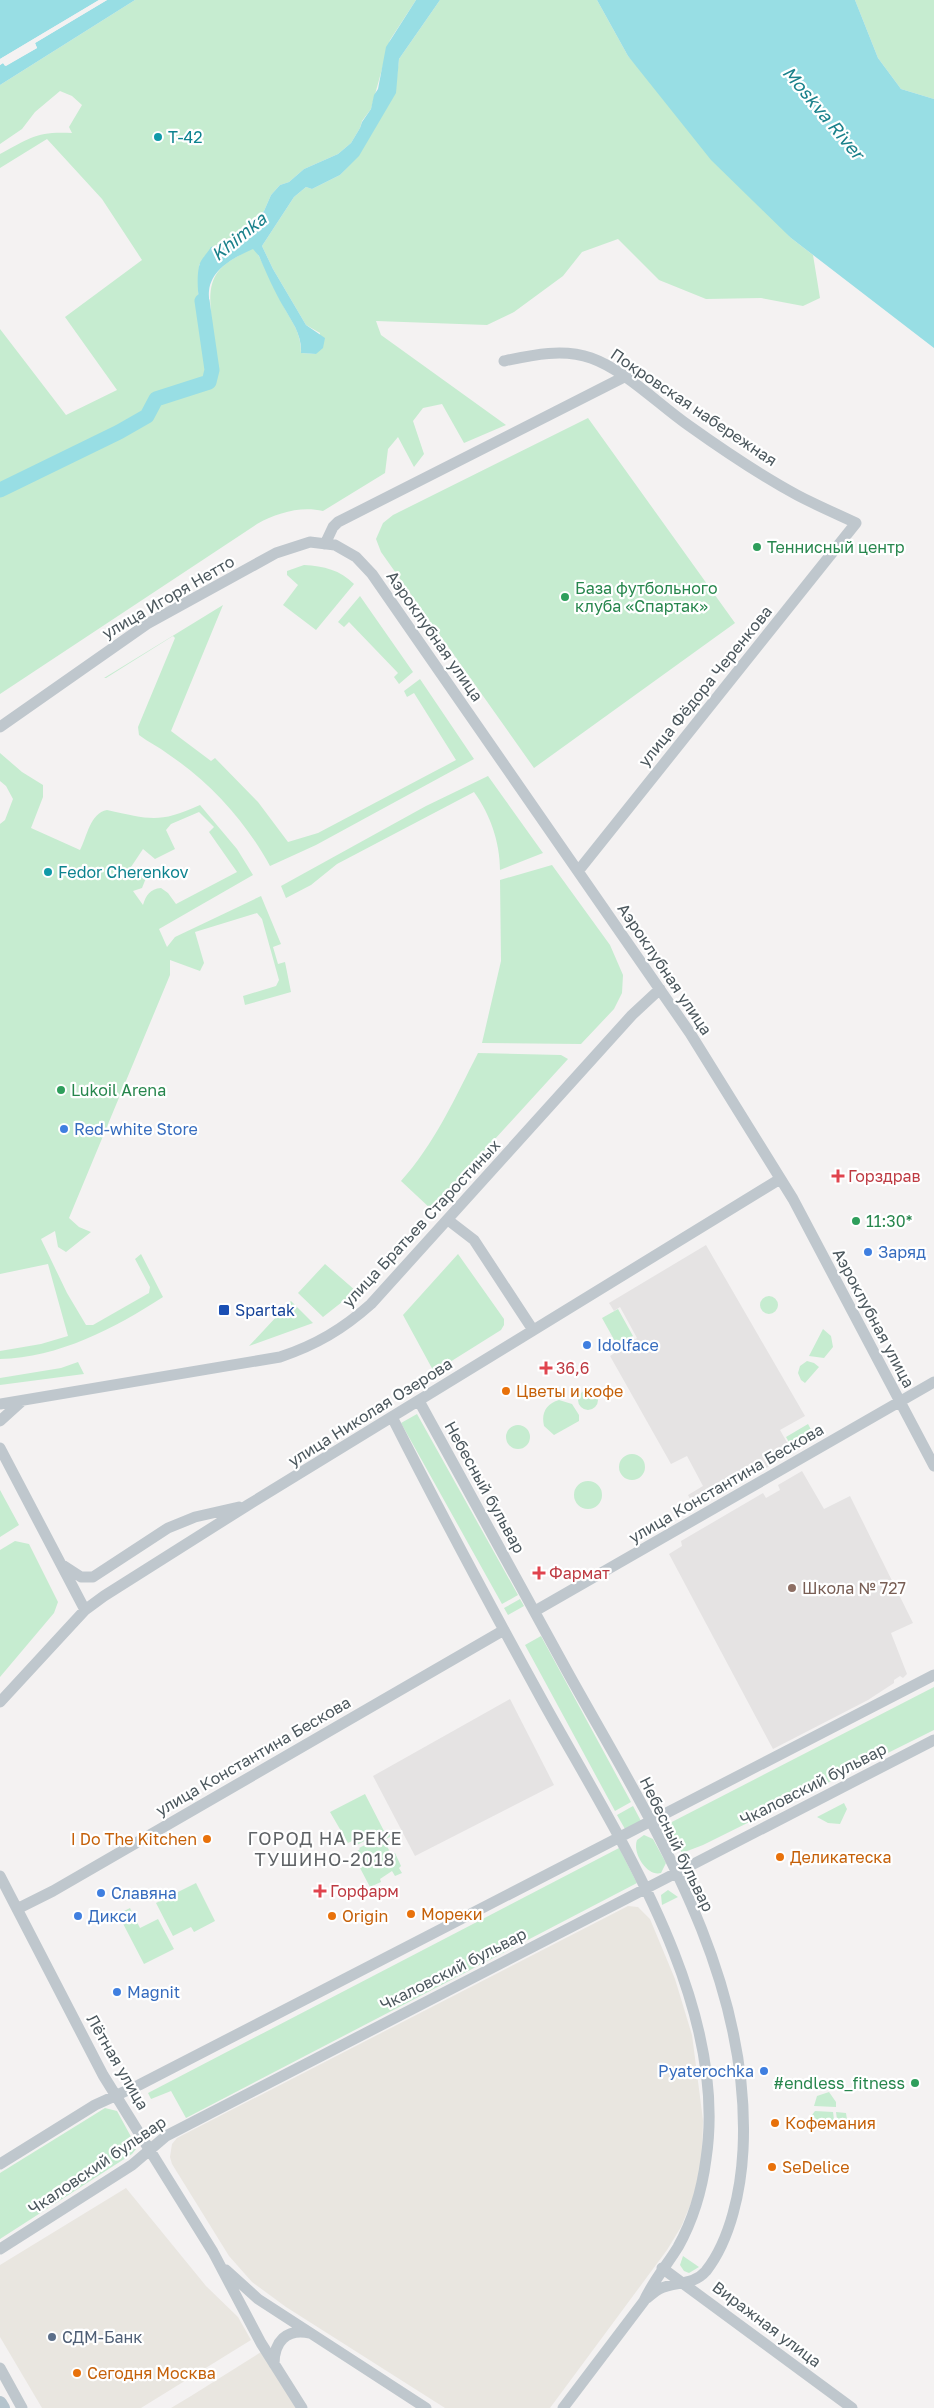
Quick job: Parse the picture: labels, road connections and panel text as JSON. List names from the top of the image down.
{
  "streets": {
    "street": [
      "Покровская набережная",
      "улица Игоря Нетто",
      "Аэроклубная улица",
      "улица Фёдора Черенкова",
      "улица Братьев Старостиных",
      "улица Николая Озерова",
      "улица Константина Бескова",
      "Небесный бульвар",
      "Чкаловский бульвар",
      "Лётная улица",
      "Виражная улица"
    ]
  },
  "crossings": [
    ["Покровская набережная", "улица Фёдора Черенкова"],
    ["улица Игоря Нетто", "Аэроклубная улица"],
    ["Аэроклубная улица", "улица Фёдора Черенкова"],
    ["Аэроклубная улица", "улица Братьев Старостиных"],
    ["Аэроклубная улица", "улица Николая Озерова"],
    ["Аэроклубная улица", "улица Константина Бескова"],
    ["улица Николая Озерова", "Небесный бульвар"],
    ["улица Константина Бескова", "Небесный бульвар"],
    ["улица Константина Бескова", "Лётная улица"],
    ["Небесный бульвар", "Чкаловский бульвар"],
    ["Небесный бульвар", "Виражная улица"],
    ["Чкаловский бульвар", "Лётная улица"]
  ],
  "districts": ["ГОРОД НА РЕКЕ ТУШИНО-2018"],
  "water": ["Moskva River", "Khimka"],
  "places": {
    "other": [
      "Т-42",
      "Теннисный центр",
      "База футбольного клуба «Спартак»",
      "Fedor Cherenkov",
      "Lukoil Arena",
      "Red-white Store",
      "11:30*",
      "Заряд",
      "Idolface",
      "Цветы и кофе",
      "Школа № 727",
      "I Do The Kitchen",
      "Деликатеска",
      "Славяна",
      "Мореки",
      "Дикси",
      "Origin",
      "Magnit",
      "Pyaterochka",
      "#endless_fitness",
      "Кофемания",
      "SeDelice",
      "СДМ-Банк",
      "Сегодня Москва"
    ],
    "health": [
      "Горздрав",
      "36,6",
      "Фармат",
      "Горфарм"
    ],
    "transit": ["Spartak"]
  }
}
